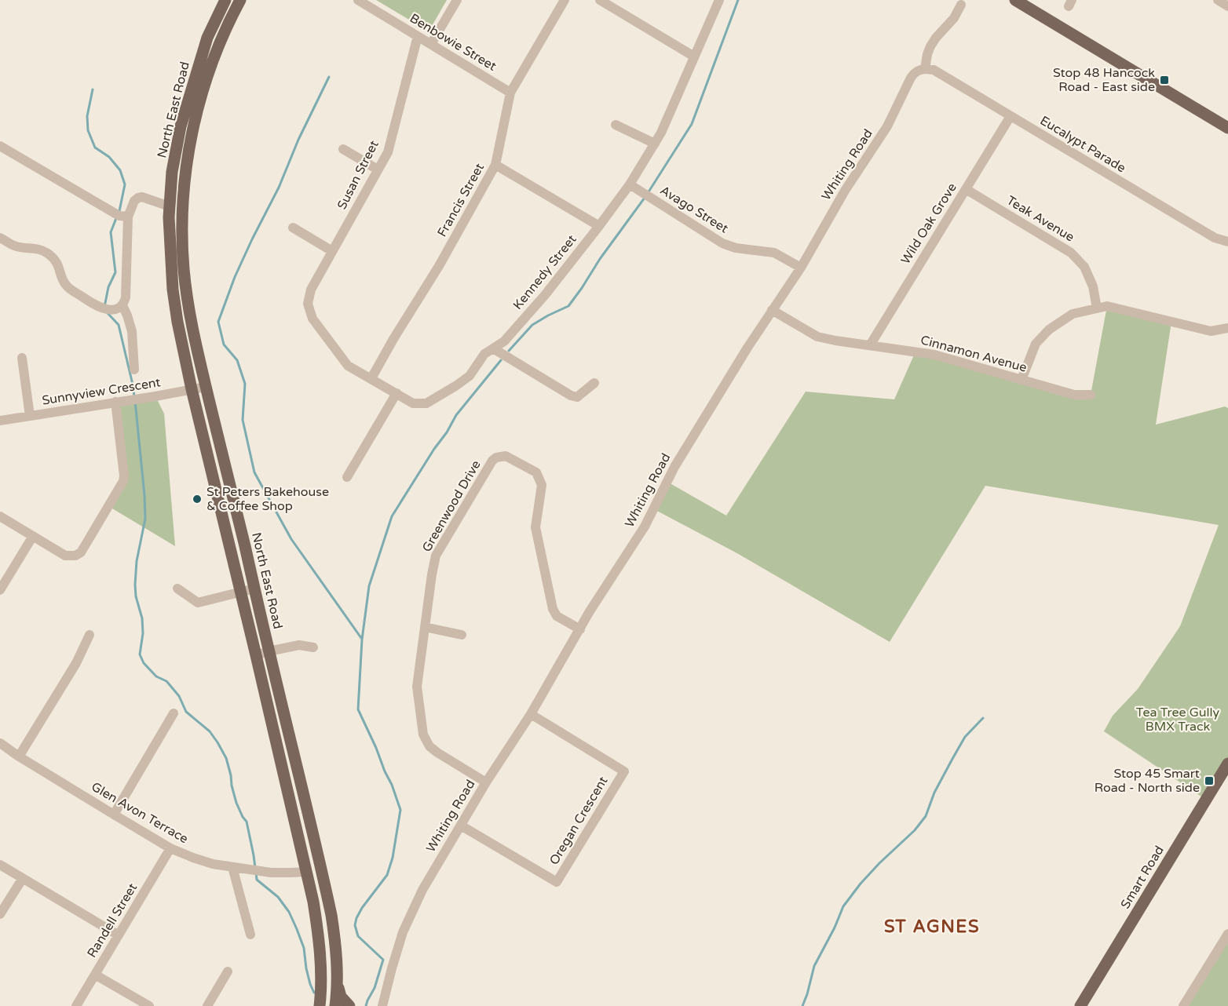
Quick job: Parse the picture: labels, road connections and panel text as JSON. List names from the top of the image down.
{
  "streets": {
    "main road": ["North East Road", "Smart Road"],
    "street": [
      "Benbowie Street",
      "Eucalypt Parade",
      "Whiting Road",
      "Susan Street",
      "Francis Street",
      "Avago Street",
      "Teak Avenue",
      "Wild Oak Grove",
      "Kennedy Street",
      "Cinnamon Avenue",
      "Sunnyview Crescent",
      "Greenwood Drive",
      "Glen Avon Terrace",
      "Oregan Crescent",
      "Randell Street"
    ]
  },
  "crossings": [
    ["Benbowie Street", "Susan Street"],
    ["Benbowie Street", "Francis Street"],
    ["North East Road", "Sunnyview Crescent"],
    ["North East Road", "Glen Avon Terrace"],
    ["Eucalypt Parade", "Whiting Road"],
    ["Eucalypt Parade", "Wild Oak Grove"],
    ["Whiting Road", "Avago Street"],
    ["Whiting Road", "Cinnamon Avenue"],
    ["Whiting Road", "Greenwood Drive"],
    ["Whiting Road", "Oregan Crescent"],
    ["Susan Street", "Kennedy Street"],
    ["Francis Street", "Kennedy Street"],
    ["Avago Street", "Kennedy Street"],
    ["Teak Avenue", "Wild Oak Grove"],
    ["Wild Oak Grove", "Cinnamon Avenue"],
    ["Glen Avon Terrace", "Randell Street"]
  ],
  "districts": ["ST AGNES"],
  "parks": ["Tea Tree Gully BMX Track"],
  "places": {
    "transit": ["Stop 48 Hancock Road - East side", "Stop 45 Smart Road - North side"],
    "other": ["St Peters Bakehouse & Coffee Shop"]
  }
}
